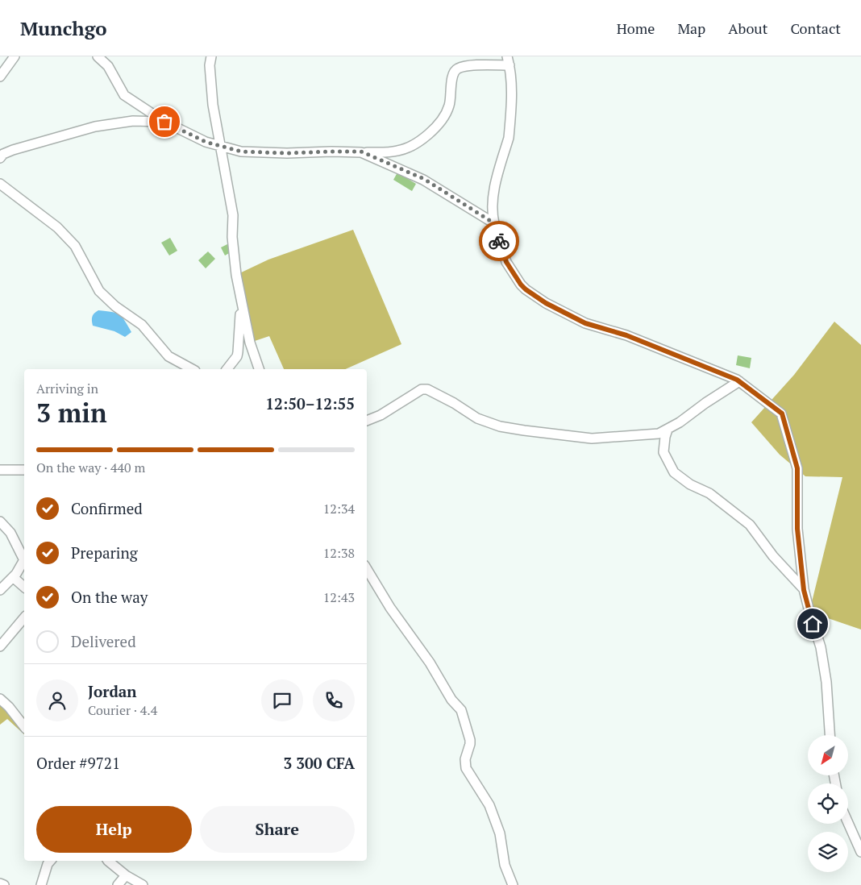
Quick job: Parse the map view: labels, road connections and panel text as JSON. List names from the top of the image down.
{
  "north": "bottom left",
  "page": {
    "header": "Munchgo",
    "nav": [
      "Home",
      "Map",
      "About",
      "Contact"
    ],
    "heading": ["3 min", "Arriving in", "12:50–12:55"],
    "panel": [
      "Jordan",
      "Courier · 4.4",
      "Order #9721",
      "3 300 CFA"
    ],
    "bar": "On the way · 440 m",
    "list": [
      ["Confirmed", "12:34"],
      ["Preparing", "12:38"],
      ["On the way", "12:43"],
      "Delivered"
    ],
    "buttons": ["Help", "Share"]
  }
}
